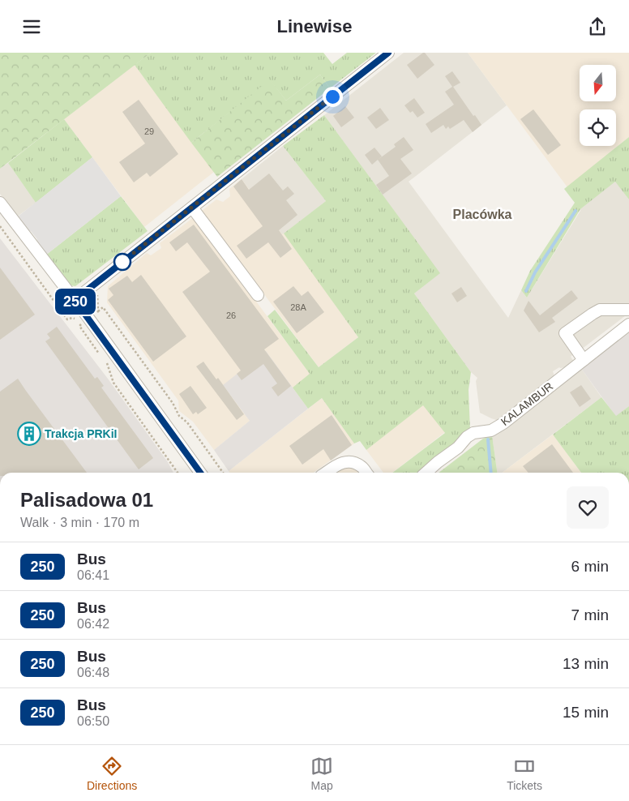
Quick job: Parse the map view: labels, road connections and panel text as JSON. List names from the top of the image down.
{
  "streets": {
    "street": ["KALAMBUR"]
  },
  "districts": ["Placówka"],
  "places": {
    "building": ["Trakcja PRKiI"]
  },
  "lines": ["bus line 250"],
  "house_numbers": ["29", "28A", "26"],
  "north": "bottom",
  "page": {
    "header": "Linewise",
    "on_map": "250",
    "heading": ["Palisadowa 01", "Walk · 3 min · 170 m"],
    "list": [
      {
        "mark": "250",
        "name": "Bus",
        "note": "06:41",
        "value": "6 min"
      },
      {
        "mark": "250",
        "name": "Bus",
        "note": "06:42",
        "value": "7 min"
      },
      {
        "mark": "250",
        "name": "Bus",
        "note": "06:48",
        "value": "13 min"
      },
      {
        "mark": "250",
        "name": "Bus",
        "note": "06:50",
        "value": "15 min"
      }
    ],
    "tabs": ["Directions", "Map", "Tickets"]
  }
}
